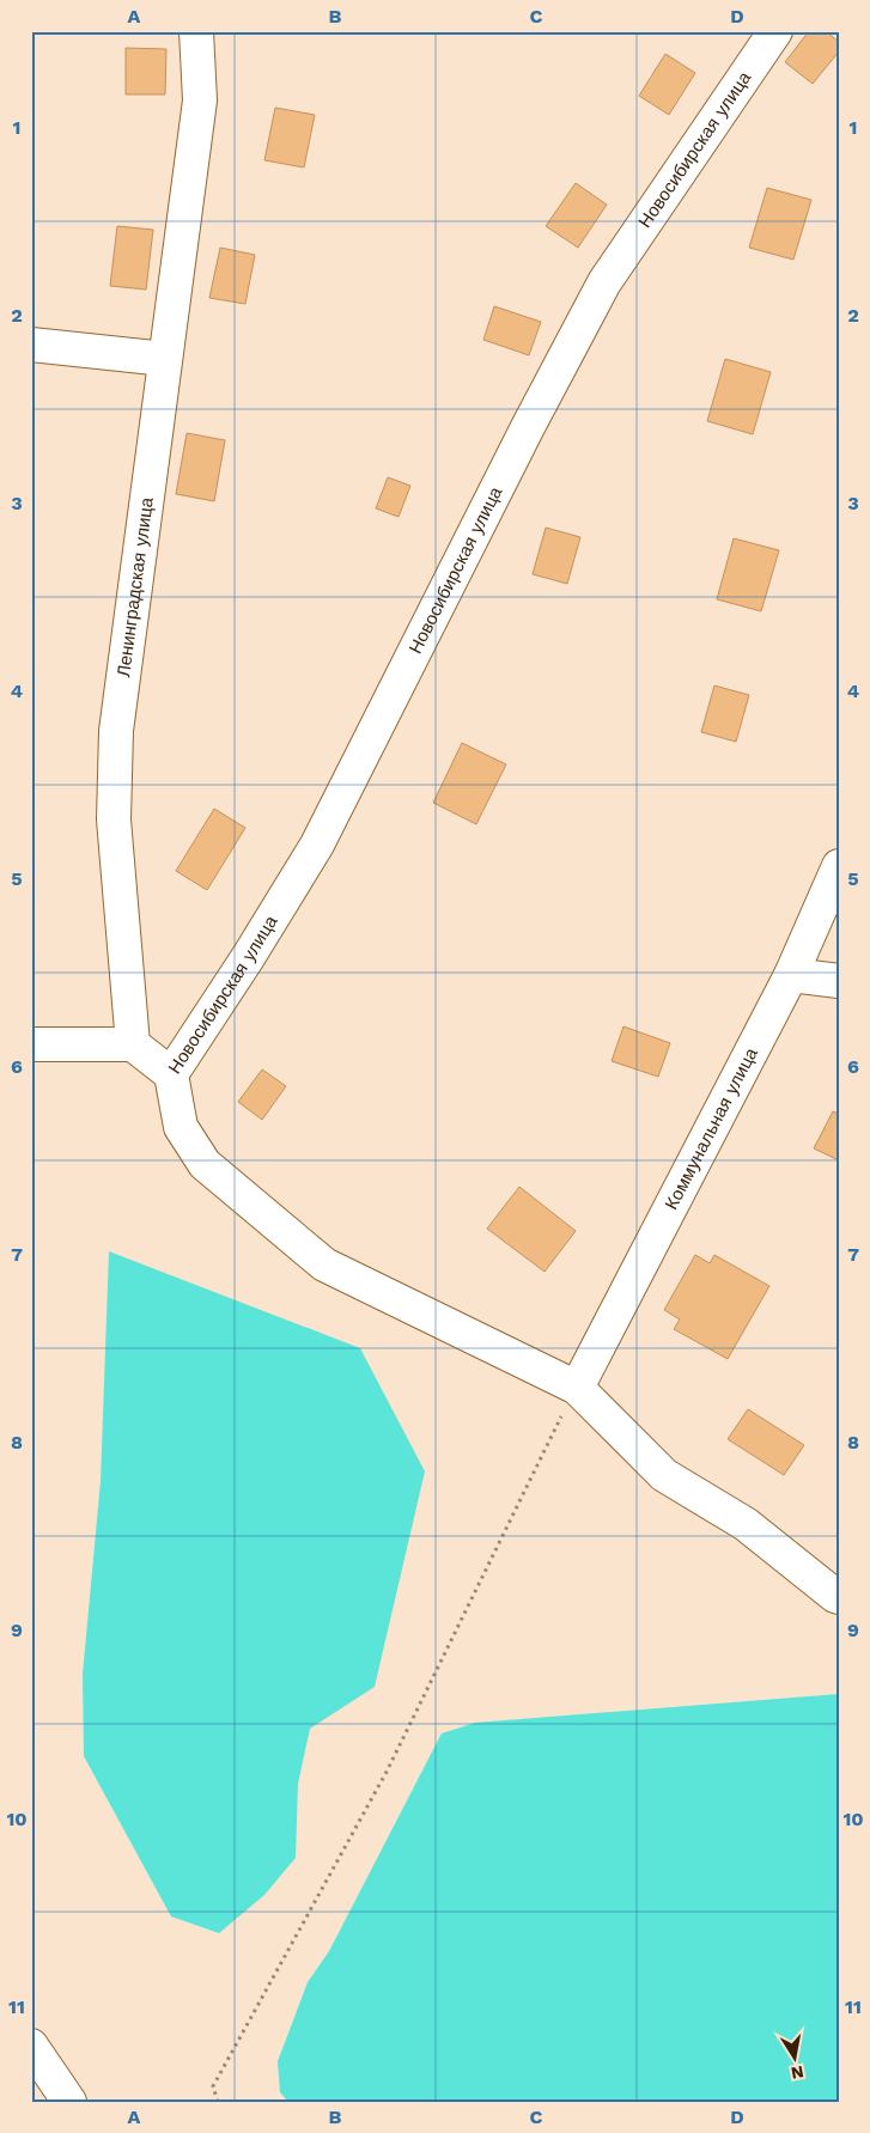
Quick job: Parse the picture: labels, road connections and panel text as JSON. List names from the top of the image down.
{
  "streets": {
    "street": ["Новосибирская улица", "Ленинградская улица", "Коммунальная улица"]
  },
  "crossings": [
    ["Новосибирская улица", "Ленинградская улица"]
  ],
  "north": "bottom",
  "grid": {
    "columns": [
      "A",
      "B",
      "C",
      "D"
    ],
    "rows": [
      "1",
      "2",
      "3",
      "4",
      "5",
      "6",
      "7",
      "8",
      "9",
      "10",
      "11"
    ]
  }
}
